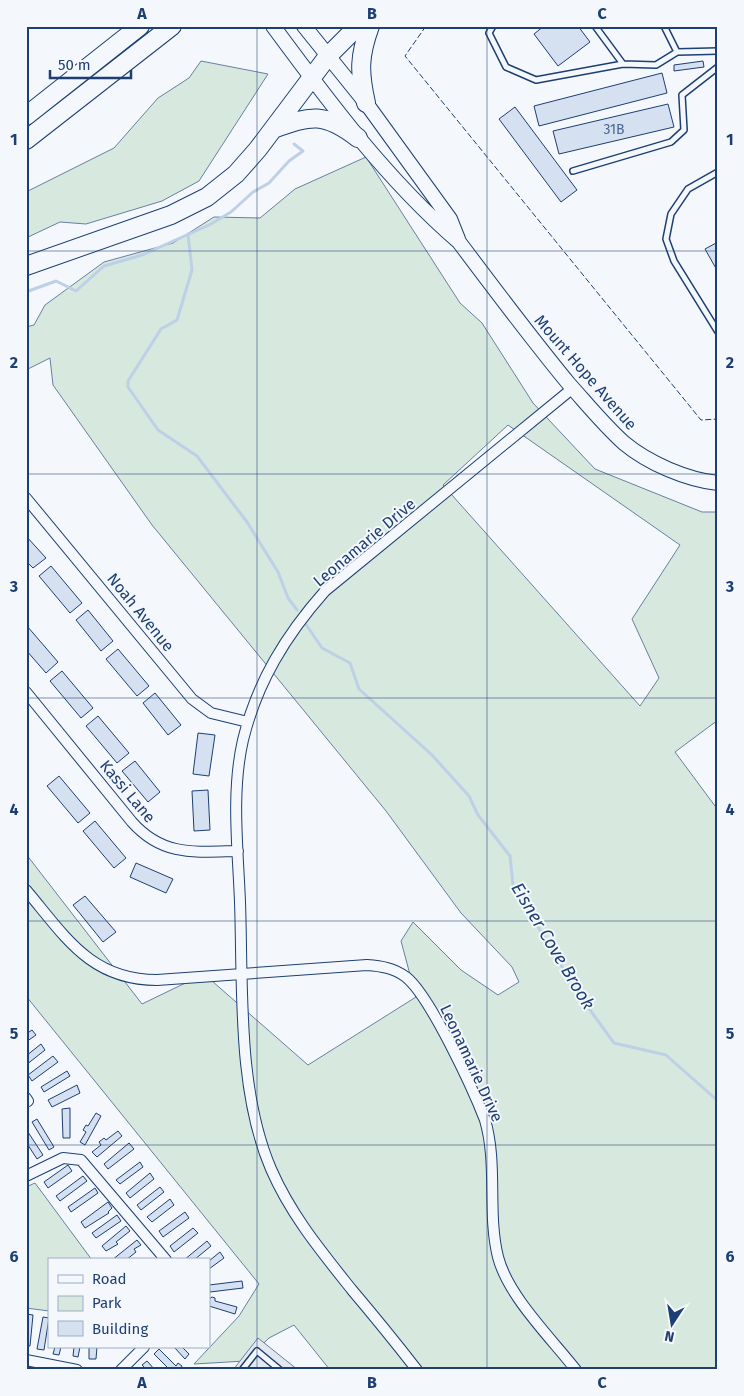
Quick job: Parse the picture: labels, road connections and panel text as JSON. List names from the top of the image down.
{
  "streets": {
    "street": [
      "Mount Hope Avenue",
      "Leonamarie Drive",
      "Noah Avenue",
      "Kassi Lane"
    ]
  },
  "crossings": [
    ["Mount Hope Avenue", "Leonamarie Drive"],
    ["Leonamarie Drive", "Noah Avenue"],
    ["Leonamarie Drive", "Kassi Lane"]
  ],
  "water": ["Eisner Cove Brook"],
  "house_numbers": ["31B"],
  "legend": ["Road", "Park", "Building"],
  "scale_bar": "50 m",
  "north": "bottom",
  "grid": {
    "columns": ["A", "B", "C"],
    "rows": [
      "1",
      "2",
      "3",
      "4",
      "5",
      "6"
    ]
  }
}
